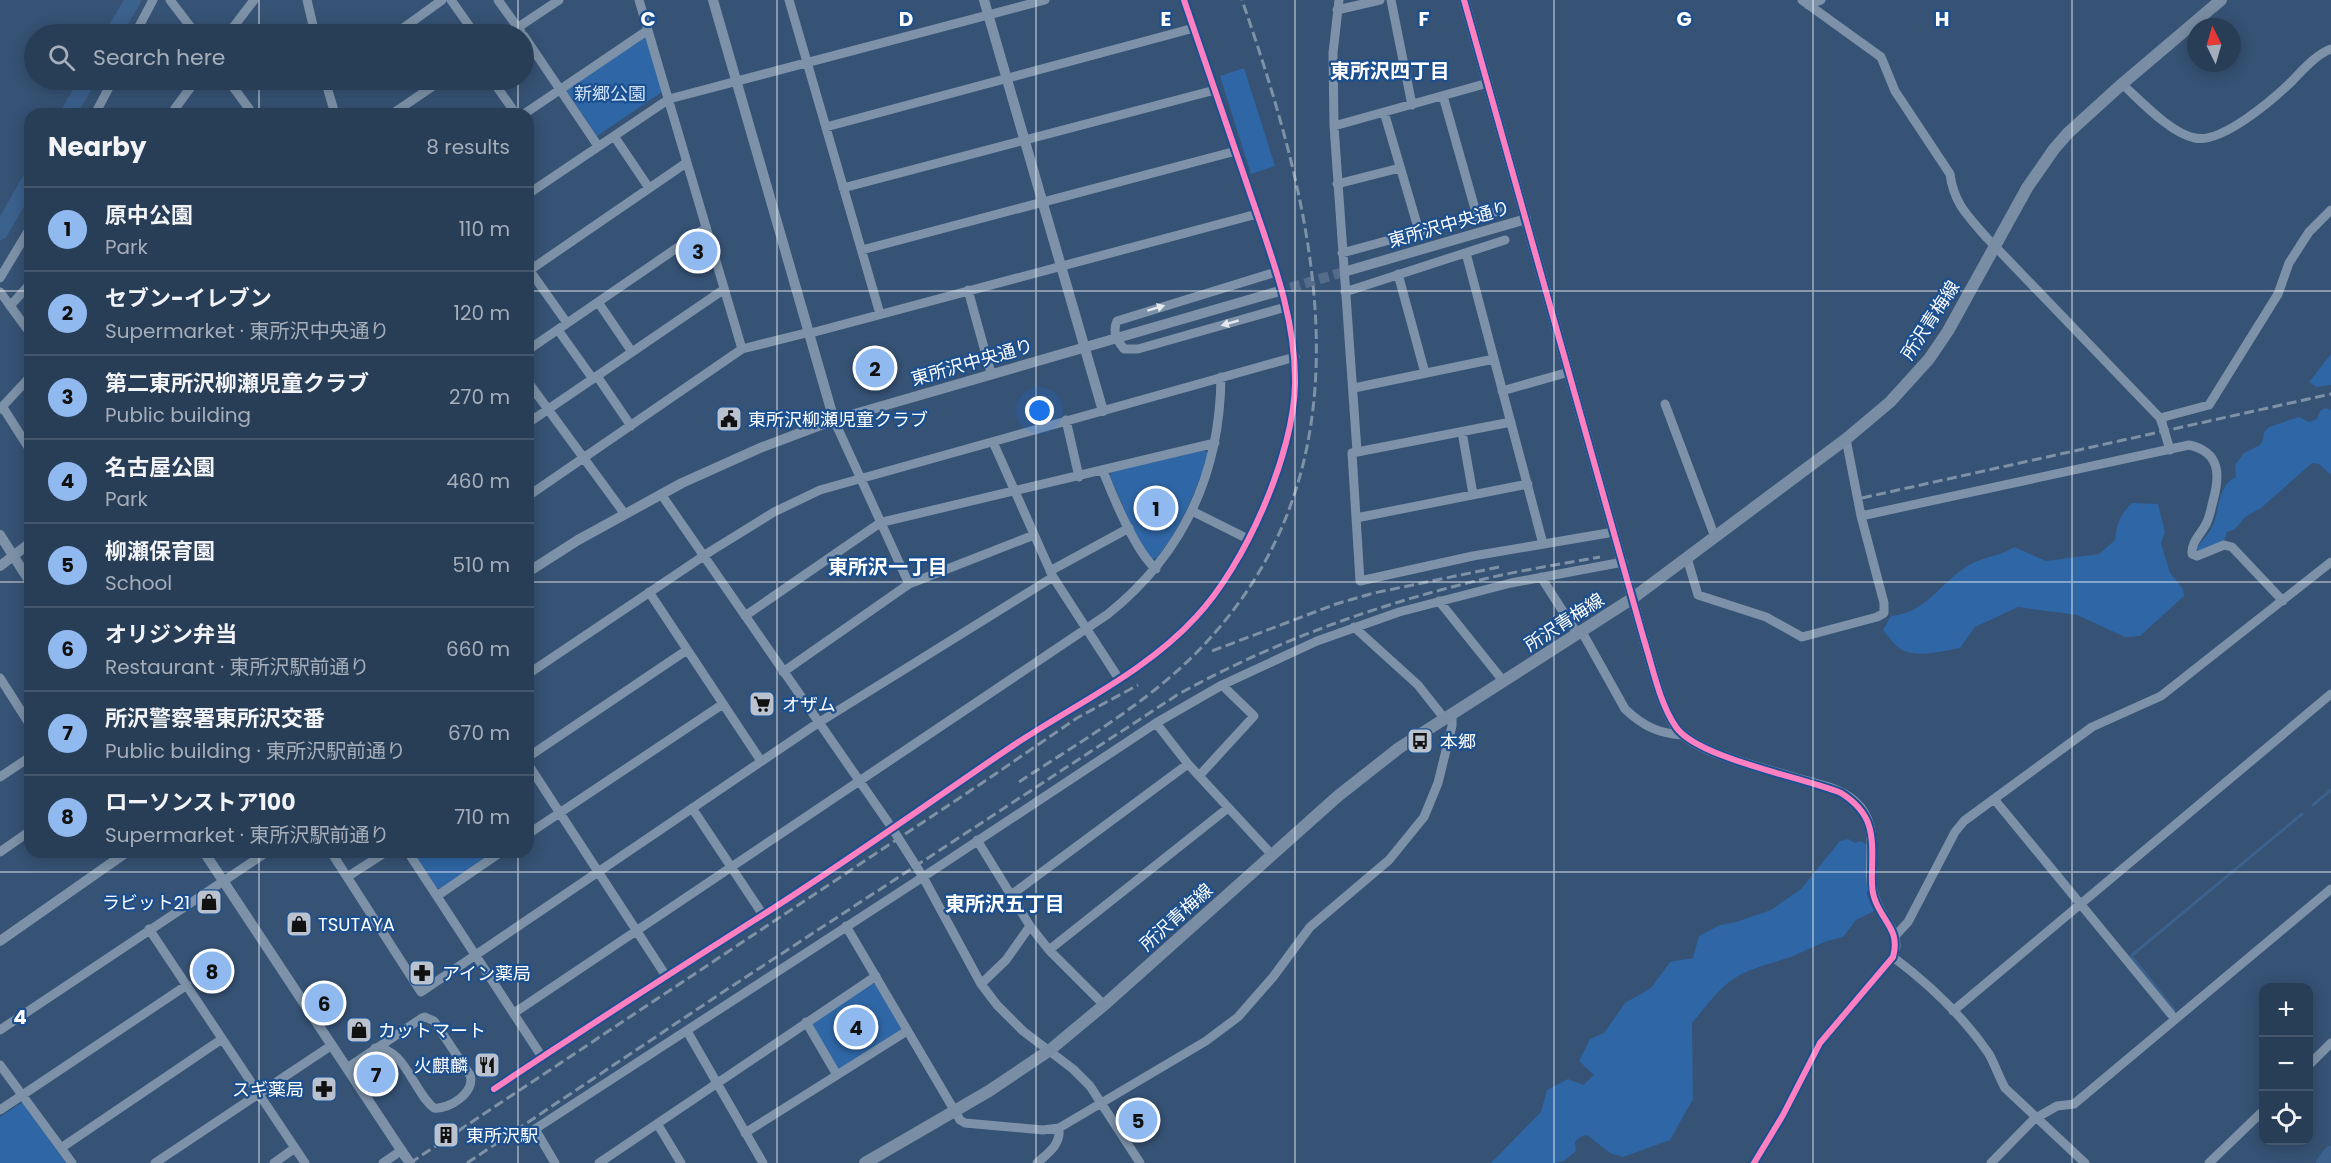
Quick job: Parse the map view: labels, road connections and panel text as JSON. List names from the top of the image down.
{
  "streets": {
    "main road": ["所沢青梅線"],
    "street": ["東所沢中央通り"]
  },
  "districts": ["東所沢四丁目", "東所沢一丁目", "東所沢五丁目"],
  "parks": ["新郷公園"],
  "places": {
    "public building": ["東所沢柳瀬児童クラブ"],
    "supermarket": ["オザム"],
    "bus stop": ["本郷"],
    "shop": ["ラビット21", "TSUTAYA", "カットマート"],
    "pharmacy": ["アイン薬局", "スギ薬局"],
    "restaurant": ["火麒麟"],
    "building": ["東所沢駅"]
  },
  "north": "top",
  "page": {
    "search": "Search here",
    "heading": ["Nearby", "8 results"],
    "list": [
      {
        "mark": "1",
        "name": "原中公園",
        "note": "Park",
        "value": "110 m"
      },
      {
        "mark": "2",
        "name": "セブン-イレブン",
        "note": "Supermarket · 東所沢中央通り",
        "value": "120 m"
      },
      {
        "mark": "3",
        "name": "第二東所沢柳瀬児童クラブ",
        "note": "Public building",
        "value": "270 m"
      },
      {
        "mark": "4",
        "name": "名古屋公園",
        "note": "Park",
        "value": "460 m"
      },
      {
        "mark": "5",
        "name": "柳瀬保育園",
        "note": "School",
        "value": "510 m"
      },
      {
        "mark": "6",
        "name": "オリジン弁当",
        "note": "Restaurant · 東所沢駅前通り",
        "value": "660 m"
      },
      {
        "mark": "7",
        "name": "所沢警察署東所沢交番",
        "note": "Public building · 東所沢駅前通り",
        "value": "670 m"
      },
      {
        "mark": "8",
        "name": "ローソンストア100",
        "note": "Supermarket · 東所沢駅前通り",
        "value": "710 m"
      }
    ],
    "pins": [
      "3",
      "2",
      "1",
      "8",
      "6",
      "4",
      "7",
      "5"
    ],
    "map_buttons": ["+", "−"]
  },
  "grid": {
    "columns": [
      "C",
      "D",
      "E",
      "F",
      "G",
      "H"
    ],
    "rows": ["4"]
  }
}
